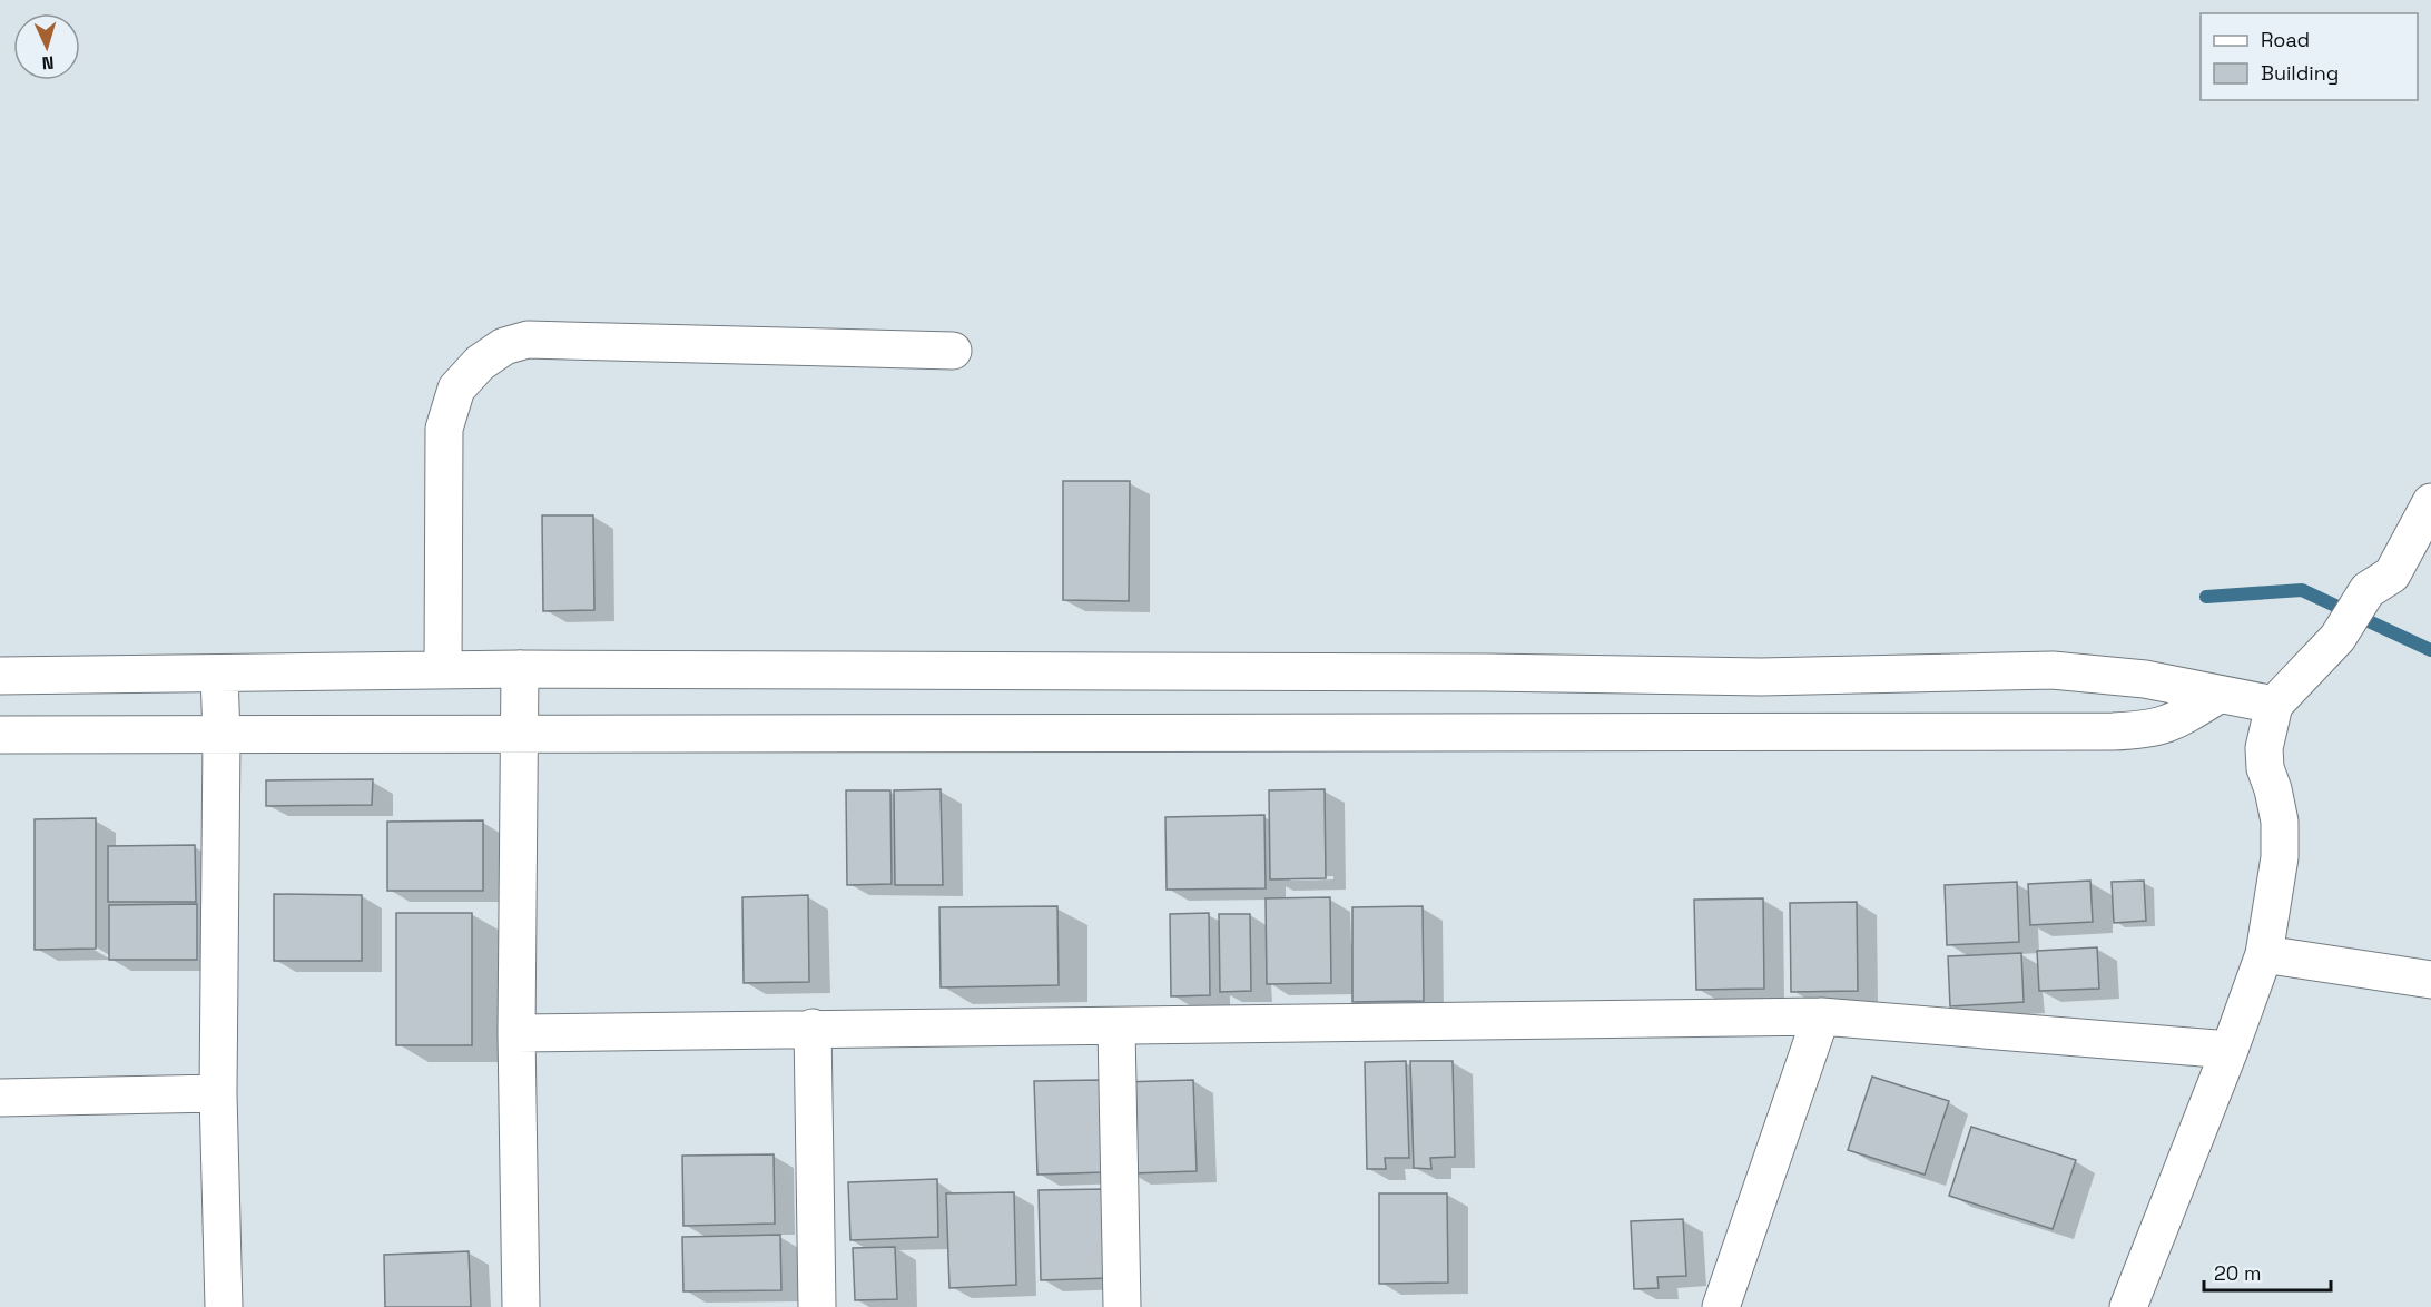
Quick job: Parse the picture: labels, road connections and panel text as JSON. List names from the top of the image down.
{
  "legend": ["Road", "Building"],
  "scale_bar": "20 m",
  "north": "bottom"
}
